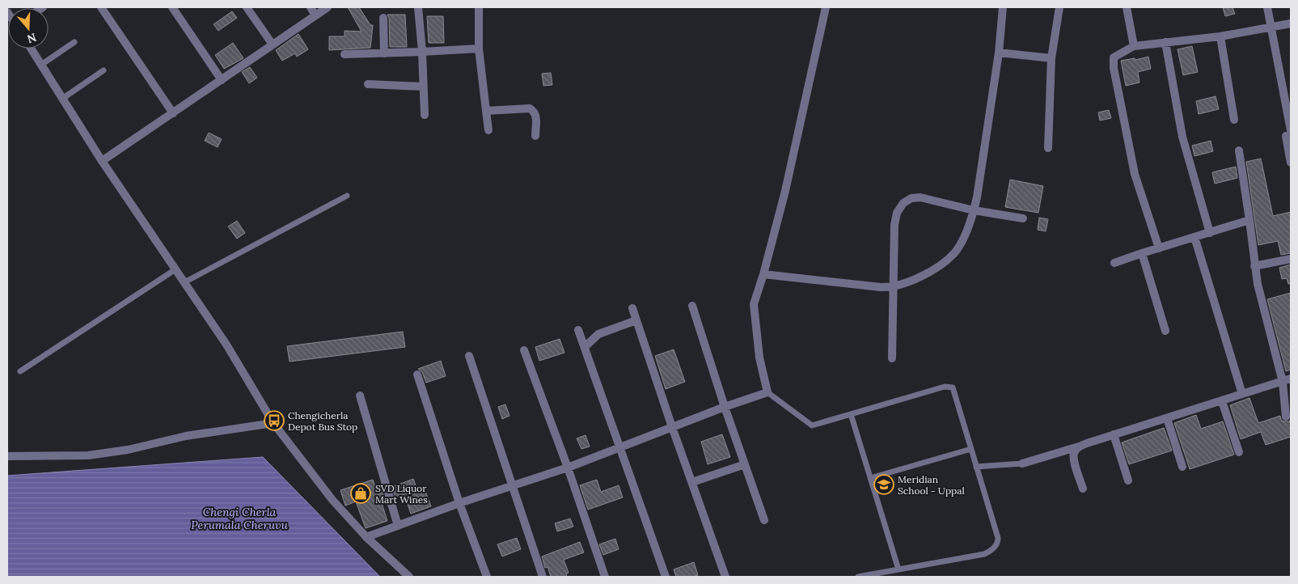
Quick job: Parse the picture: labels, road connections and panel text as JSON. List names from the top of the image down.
{
  "water": ["Chengi Cherla Perumala Cheruvu"],
  "places": {
    "bus stop": ["Chengicherla Depot Bus Stop"],
    "school or university": ["Meridian School - Uppal"],
    "shop": ["SVD Liquor Mart Wines"]
  },
  "north": "bottom"
}
